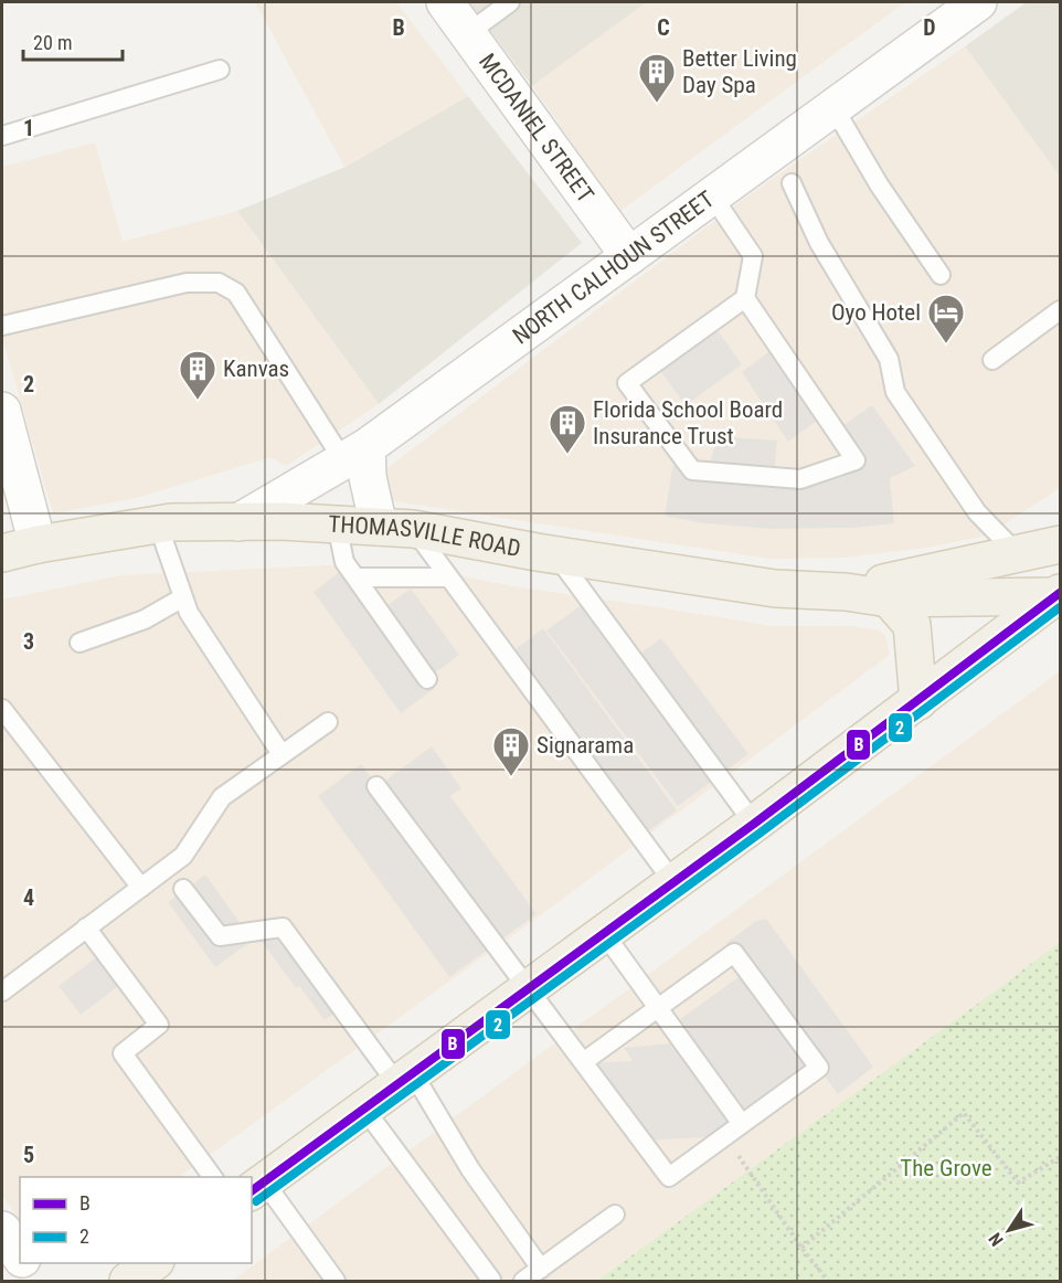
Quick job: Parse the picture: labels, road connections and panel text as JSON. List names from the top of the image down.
{
  "streets": {
    "main road": ["THOMASVILLE ROAD"],
    "street": ["MCDANIEL STREET", "NORTH CALHOUN STREET"]
  },
  "crossings": [
    ["MCDANIEL STREET", "NORTH CALHOUN STREET"],
    ["NORTH CALHOUN STREET", "THOMASVILLE ROAD"]
  ],
  "parks": ["The Grove"],
  "places": {
    "building": [
      "Better Living Day Spa",
      "Kanvas",
      "Florida School Board Insurance Trust",
      "Signarama"
    ],
    "hotel": ["Oyo Hotel"]
  },
  "lines": ["transit line B", "transit line 2"],
  "legend": ["B", "2"],
  "scale_bar": "20 m",
  "north": "bottom left",
  "grid": {
    "columns": ["B", "C", "D"],
    "rows": [
      "1",
      "2",
      "3",
      "4",
      "5"
    ]
  }
}
